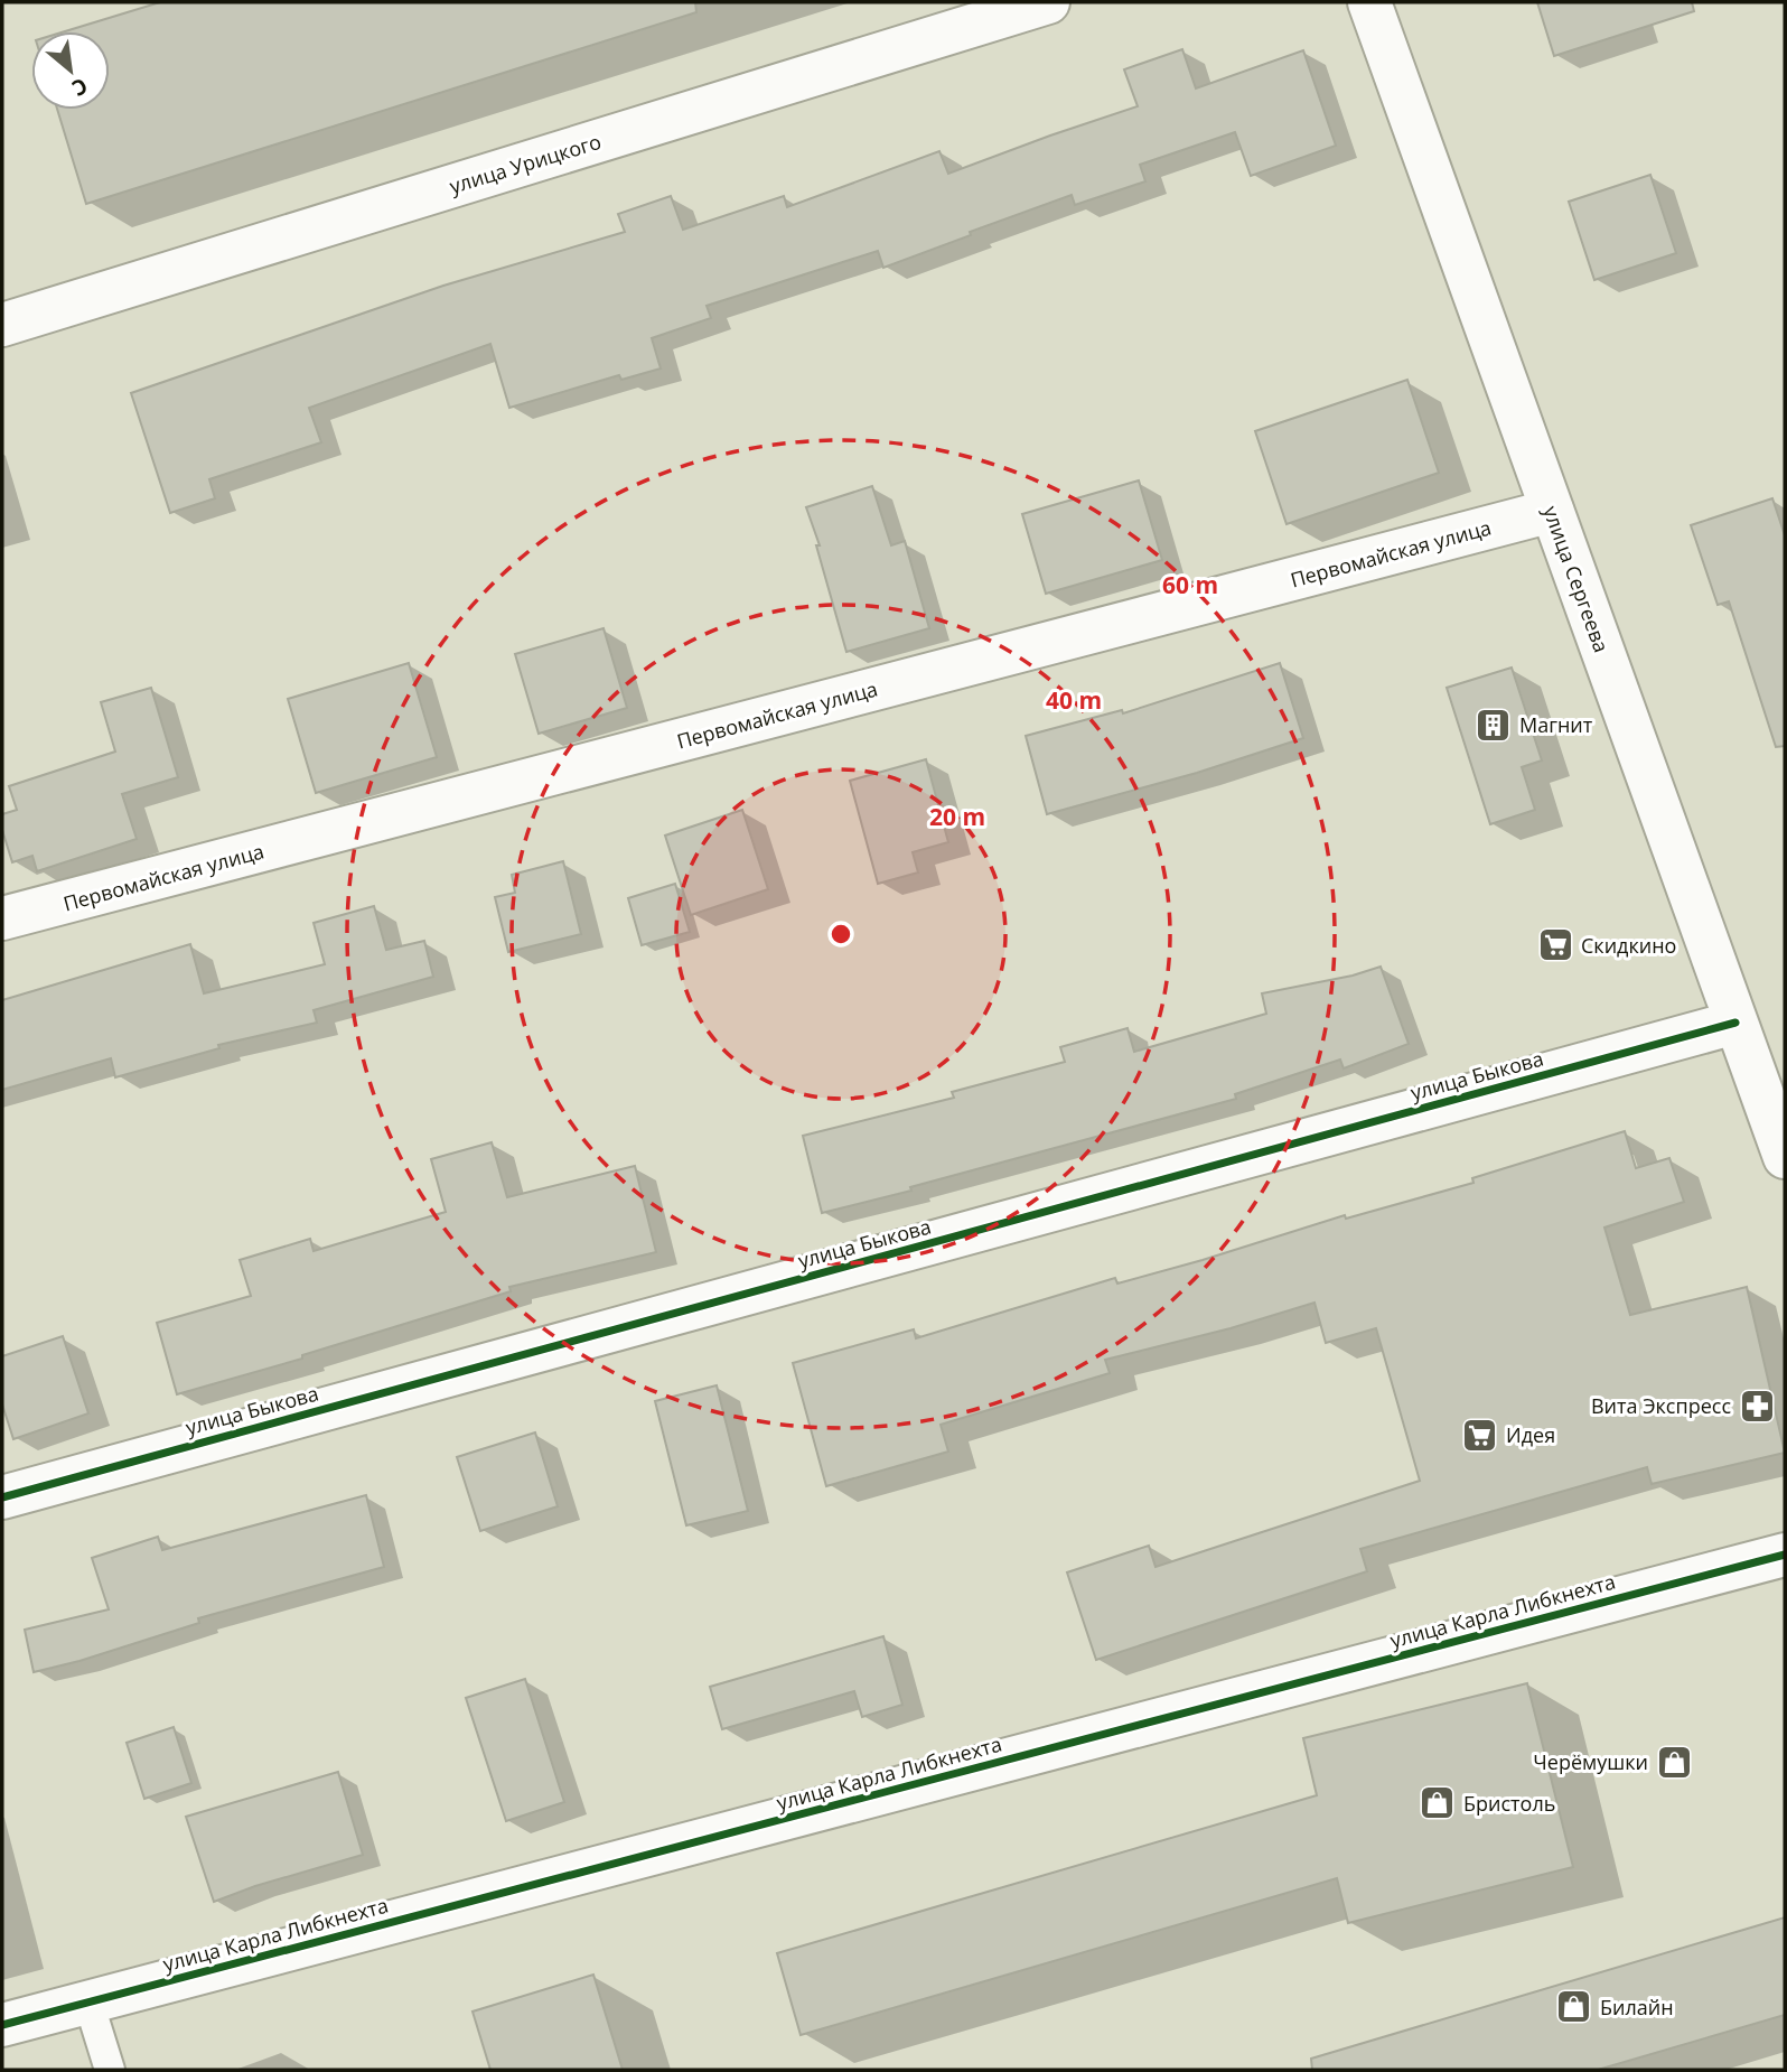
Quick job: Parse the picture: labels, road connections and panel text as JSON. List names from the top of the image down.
{
  "streets": {
    "street": [
      "улица Урицкого",
      "Первомайская улица",
      "улица Сергеева",
      "улица Быкова",
      "улица Карла Либкнехта"
    ]
  },
  "crossings": [
    ["Первомайская улица", "улица Сергеева"],
    ["улица Сергеева", "улица Быкова"]
  ],
  "places": {
    "building": ["Магнит"],
    "supermarket": ["Скидкино", "Идея"],
    "pharmacy": ["Вита Экспресс"],
    "shop": ["Черёмушки", "Бристоль", "Билайн"]
  },
  "north": "bottom right",
  "rings": ["60 m", "40 m", "20 m"]
}
